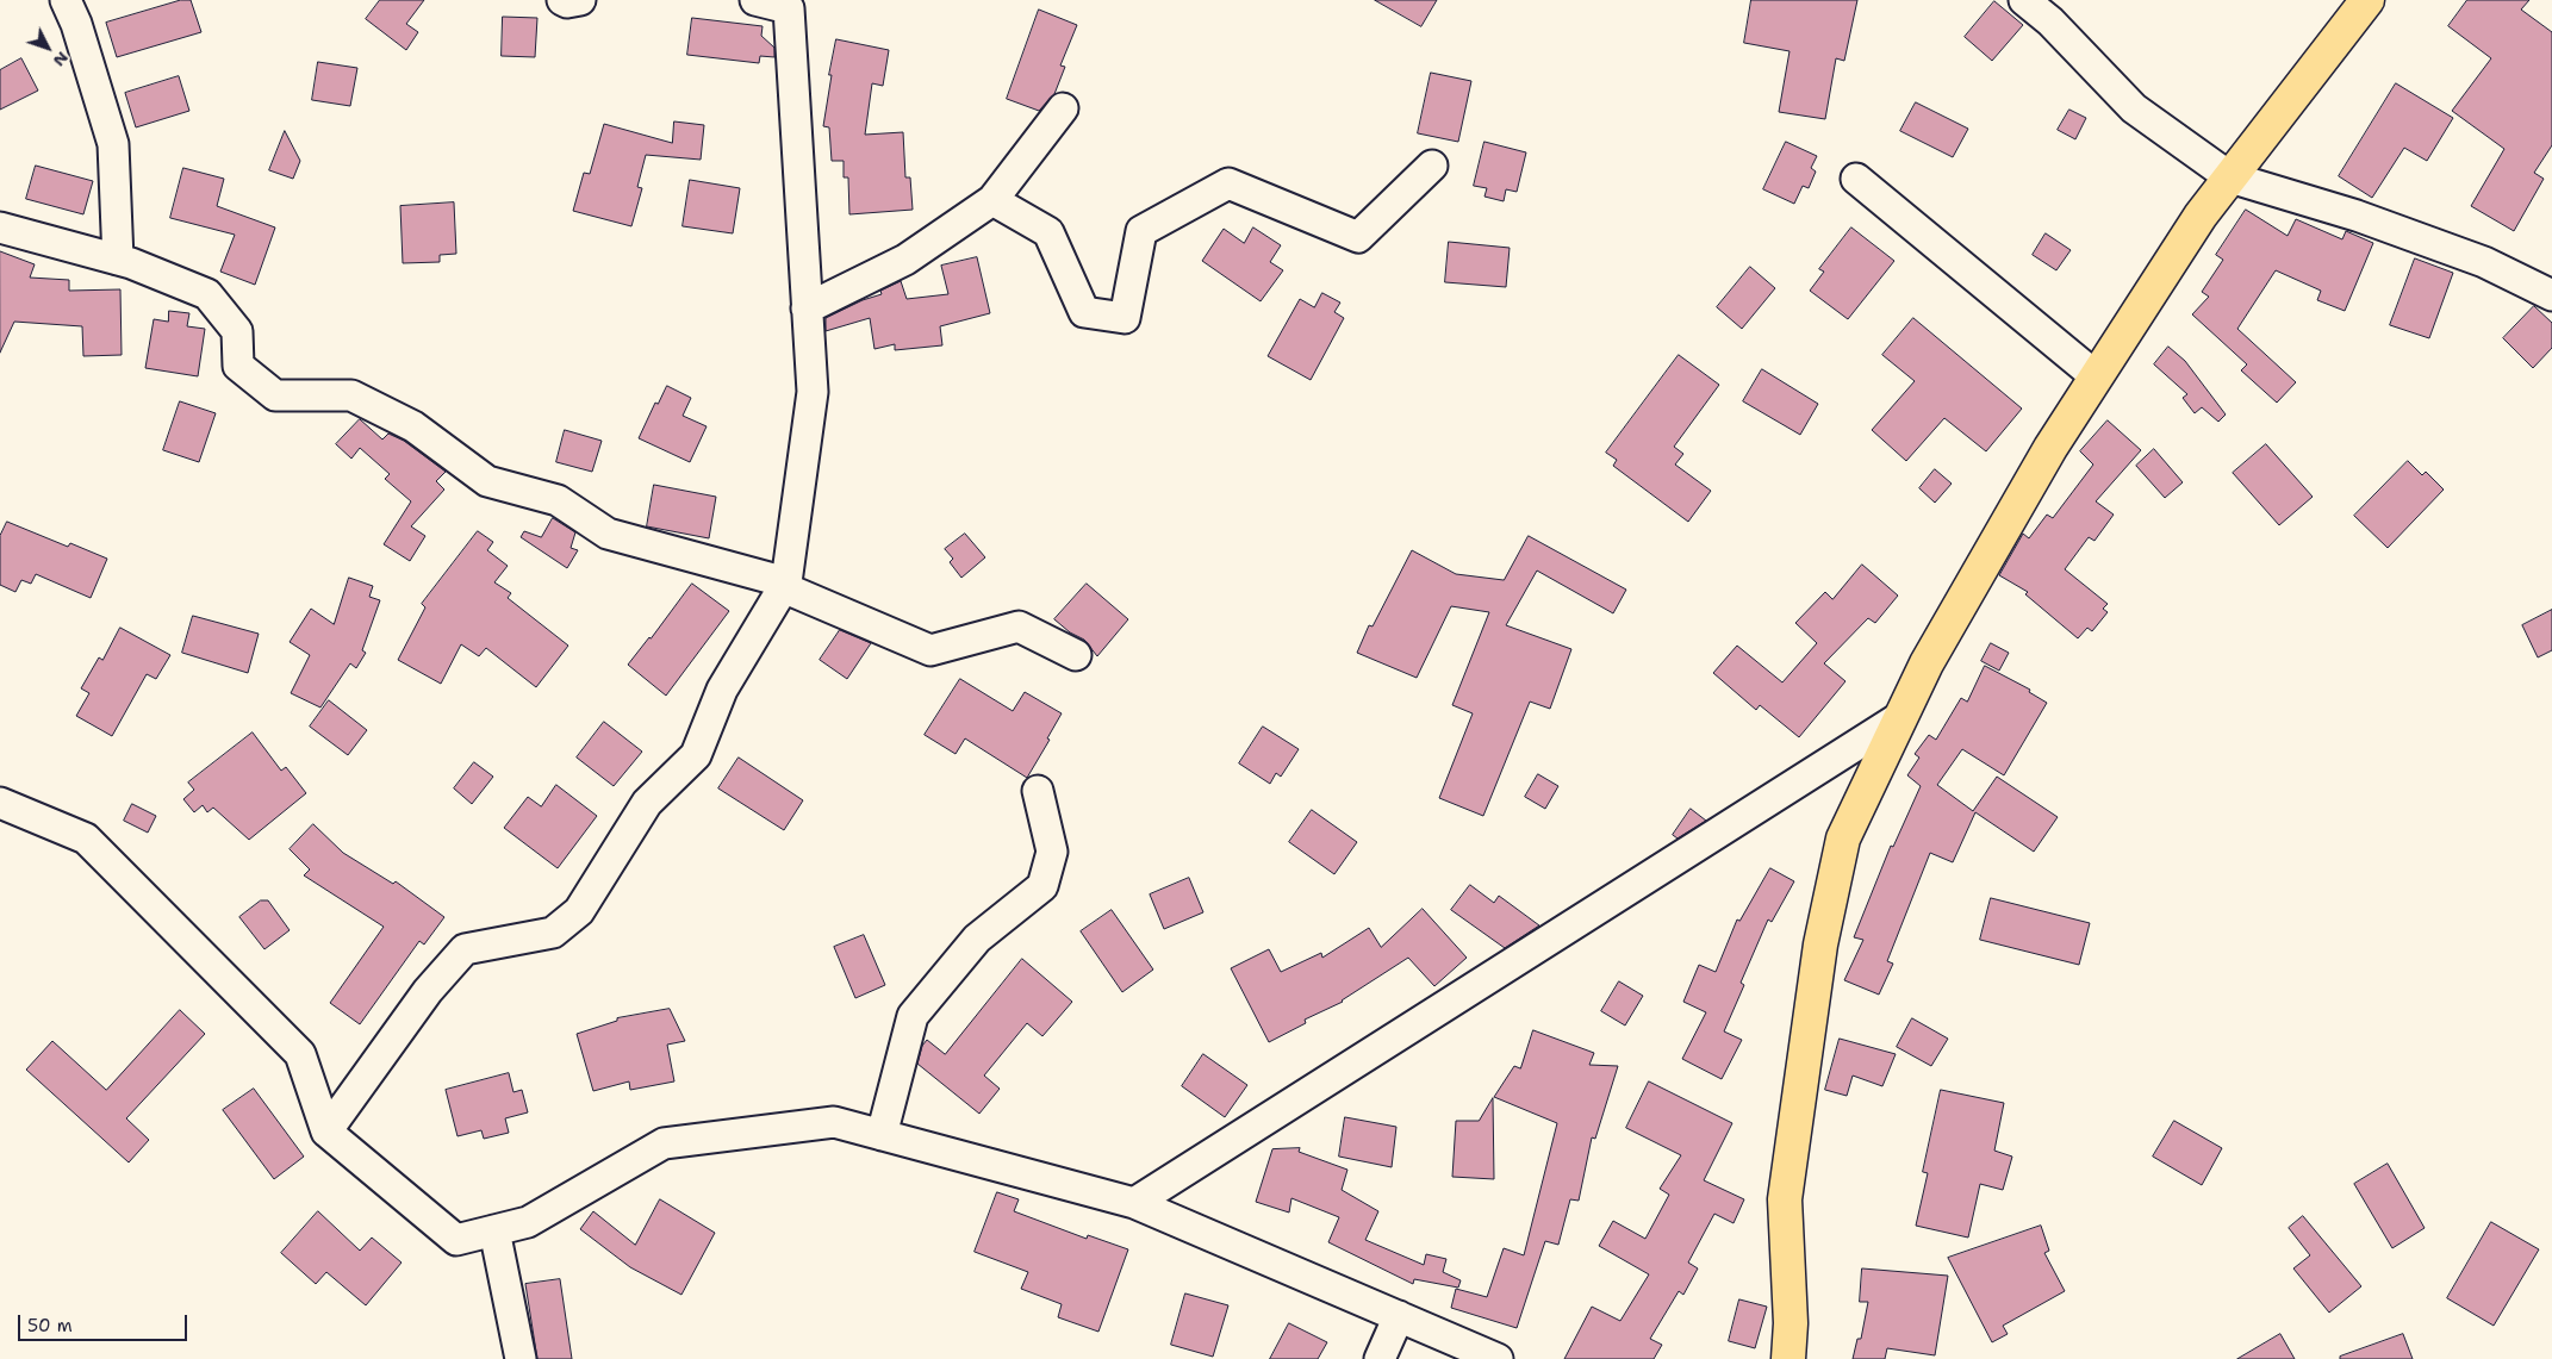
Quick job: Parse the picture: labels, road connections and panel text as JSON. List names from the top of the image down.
{
  "scale_bar": "50 m",
  "north": "bottom right"
}
